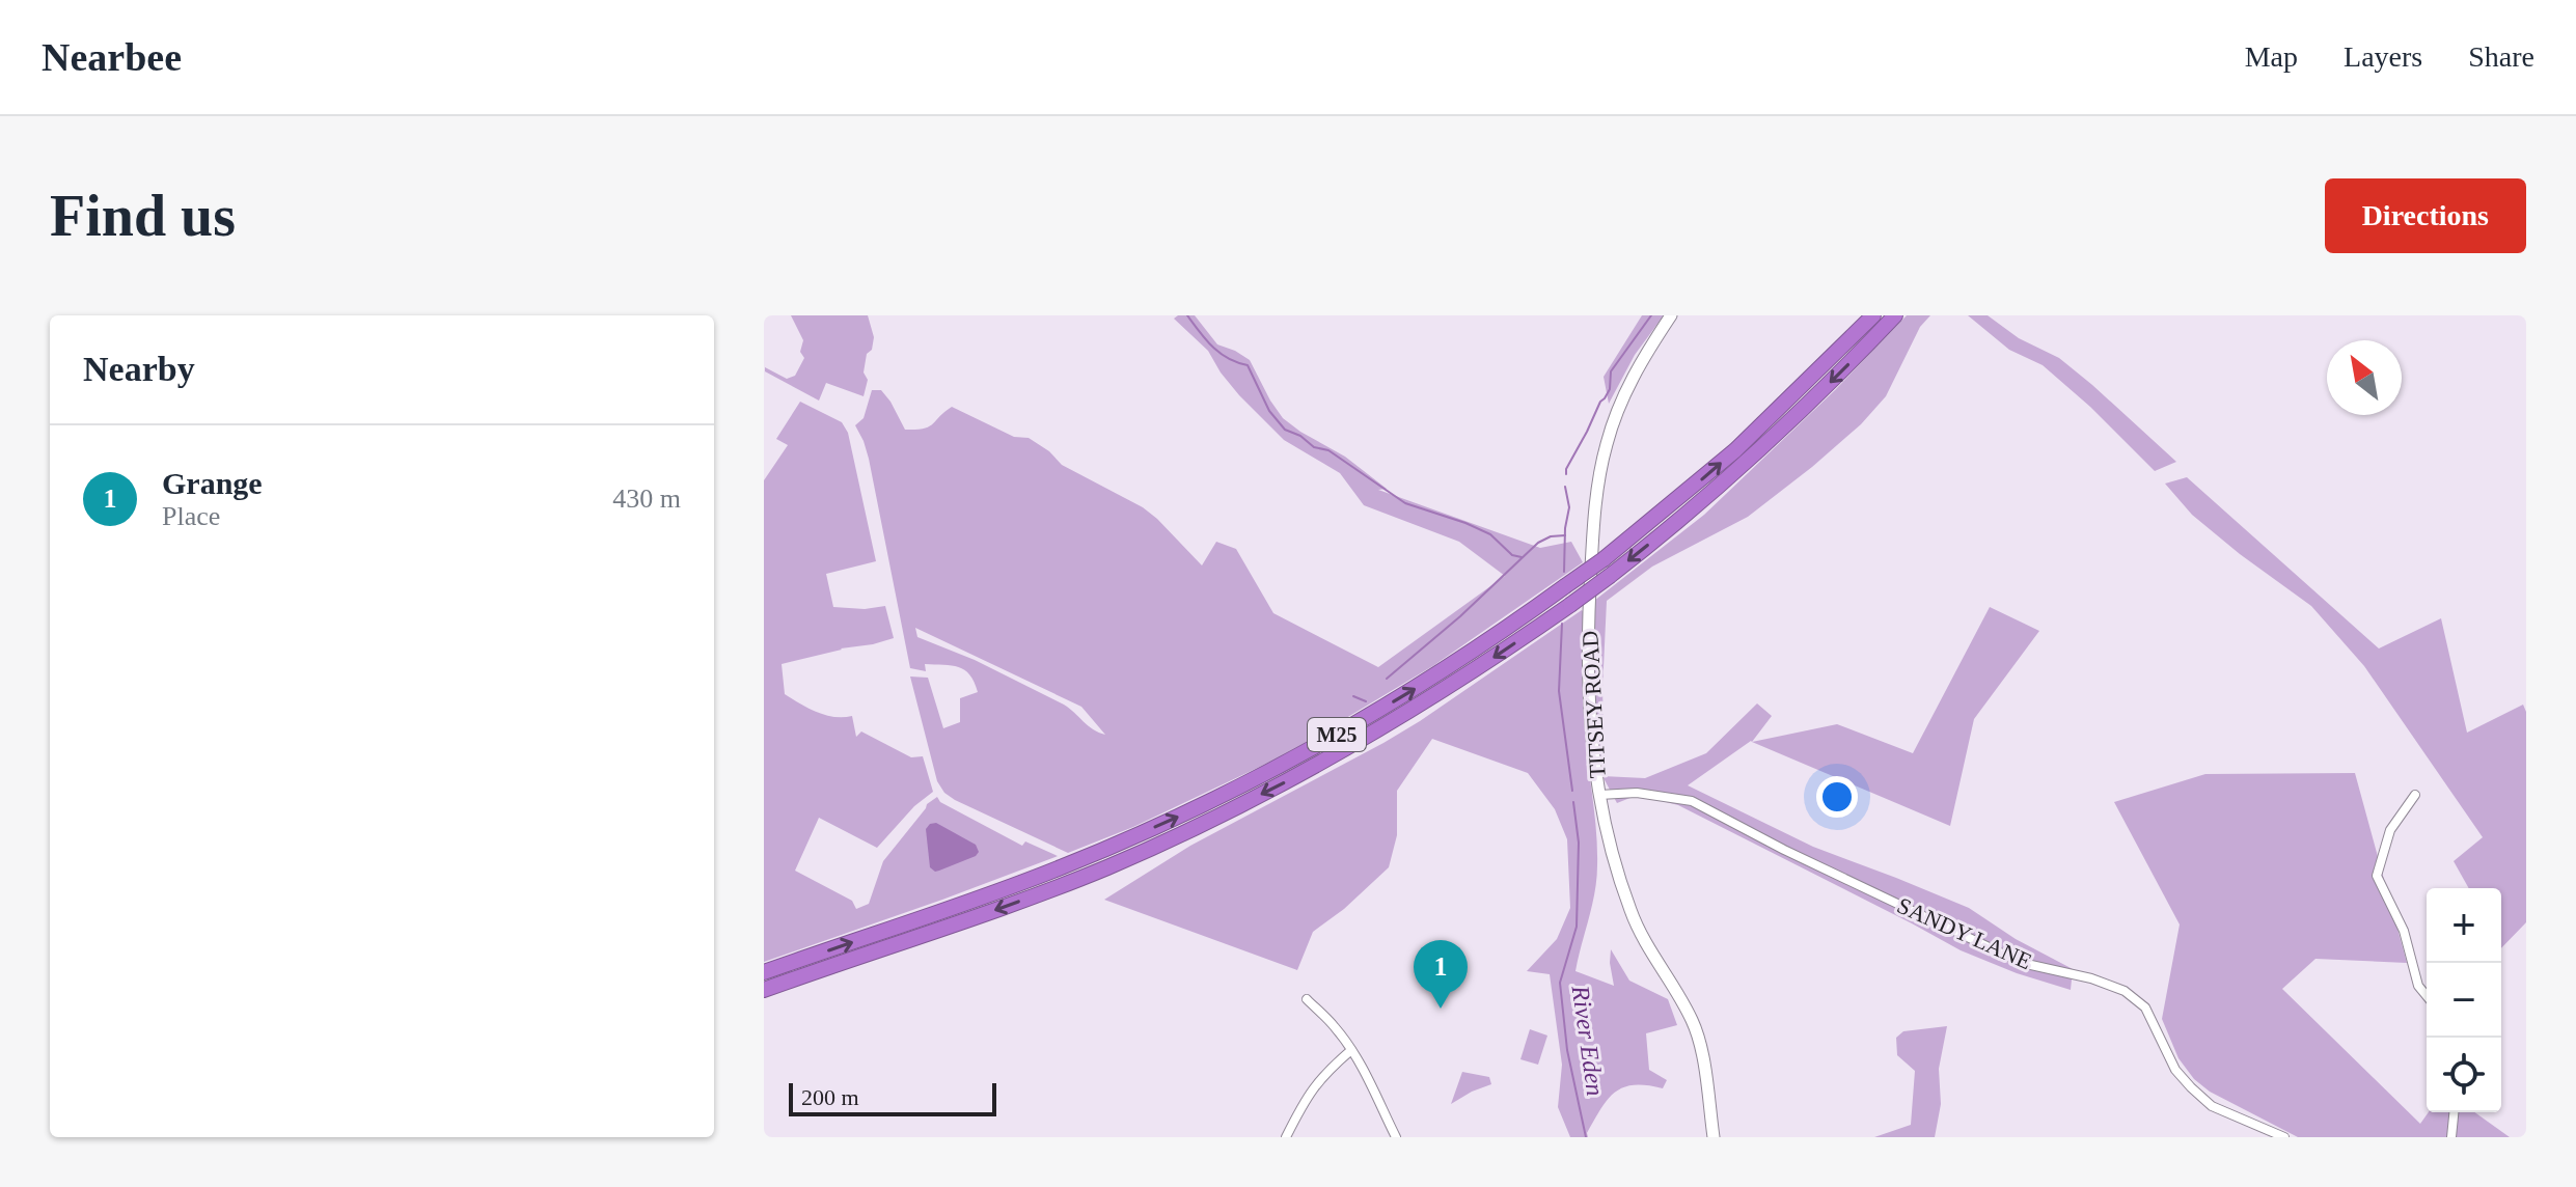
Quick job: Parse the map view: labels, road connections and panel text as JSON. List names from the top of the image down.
{
  "streets": {
    "highway": ["M25"],
    "main road": ["TITSEY ROAD"],
    "street": ["SANDY LANE"]
  },
  "crossings": [
    ["TITSEY ROAD", "SANDY LANE"]
  ],
  "water": ["River Eden"],
  "scale_bar": "200 m",
  "north": "top left",
  "page": {
    "header": "Nearbee",
    "nav": ["Map", "Layers", "Share"],
    "buttons": "Directions",
    "title": "Find us",
    "heading": "Nearby",
    "list": [
      {
        "mark": "1",
        "name": "Grange",
        "note": "Place",
        "value": "430 m"
      }
    ],
    "map_buttons": ["+", "−"],
    "pins": "1",
    "scale": "200 m"
  }
}
